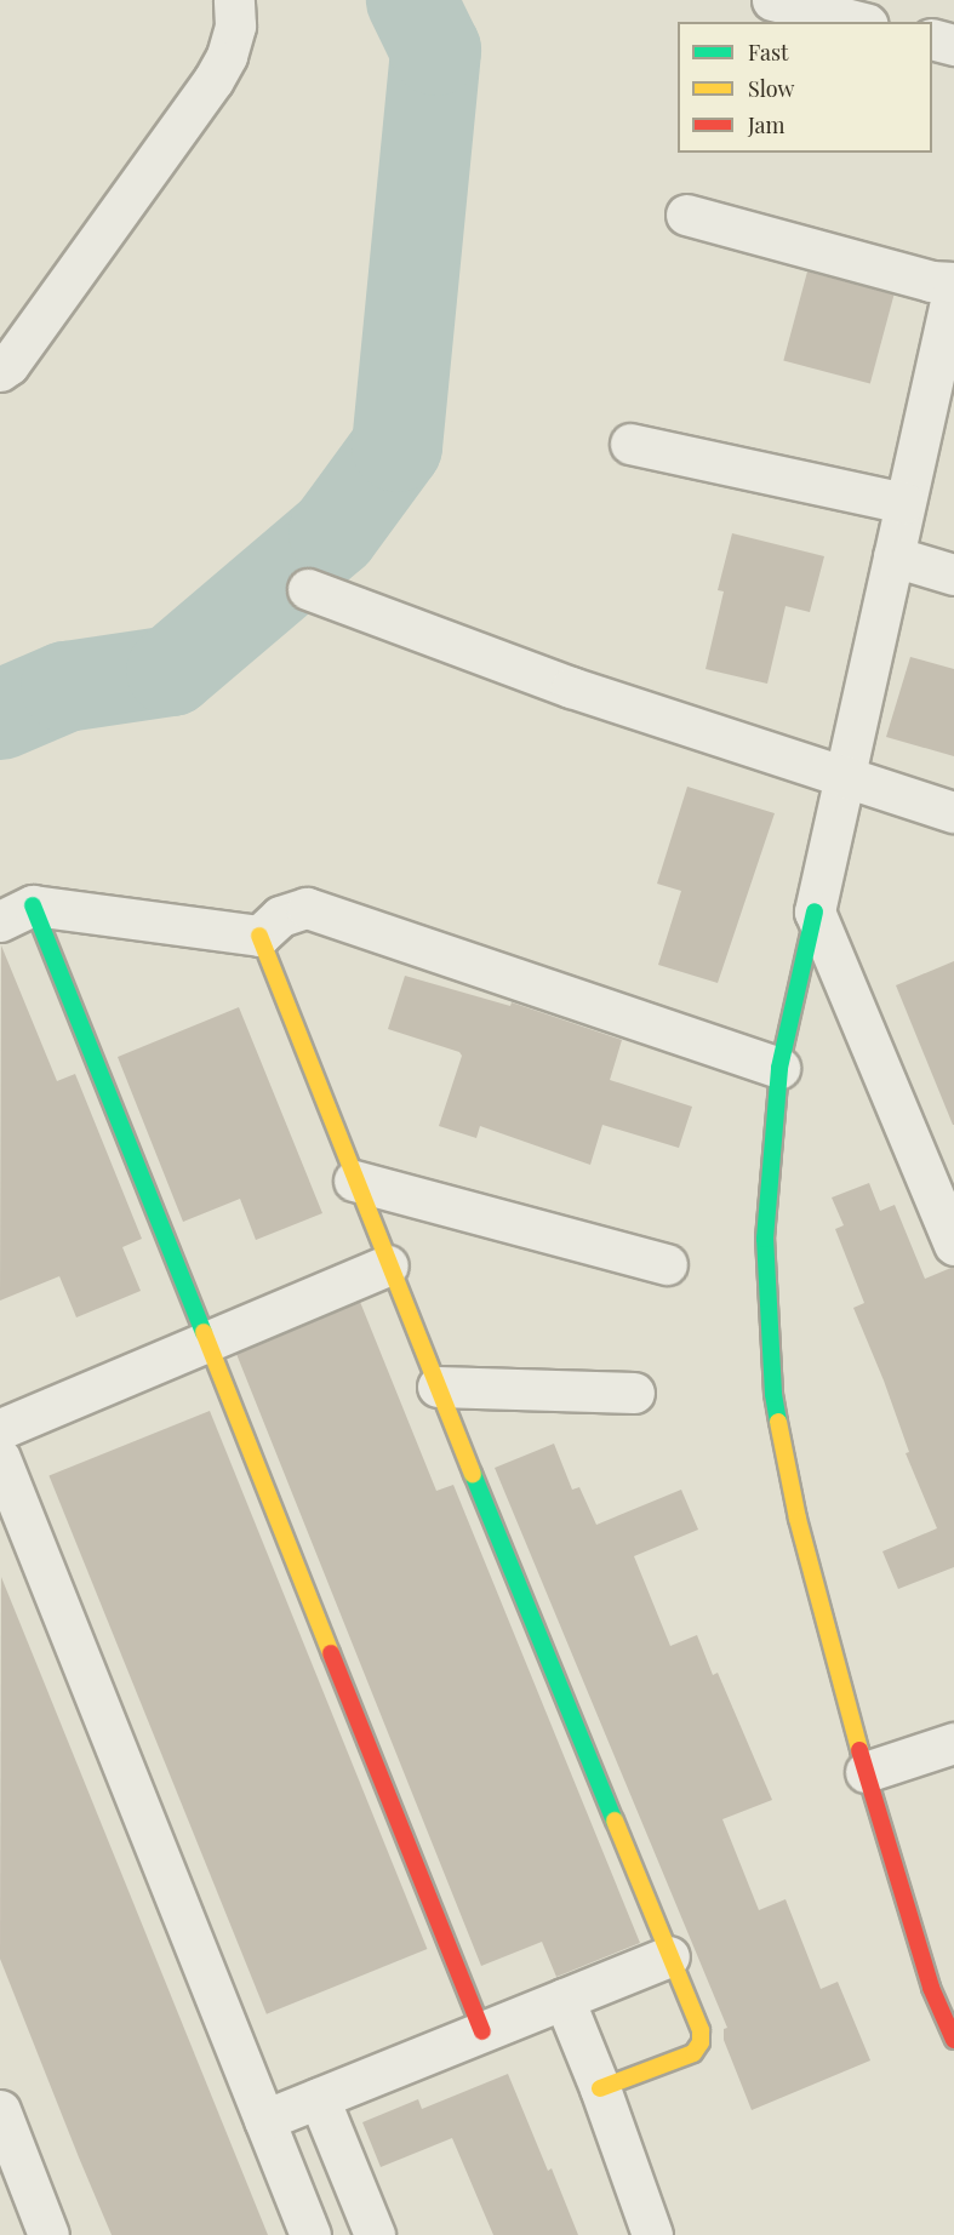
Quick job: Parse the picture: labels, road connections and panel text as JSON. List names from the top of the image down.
{
  "legend": ["Fast", "Slow", "Jam"]
}
